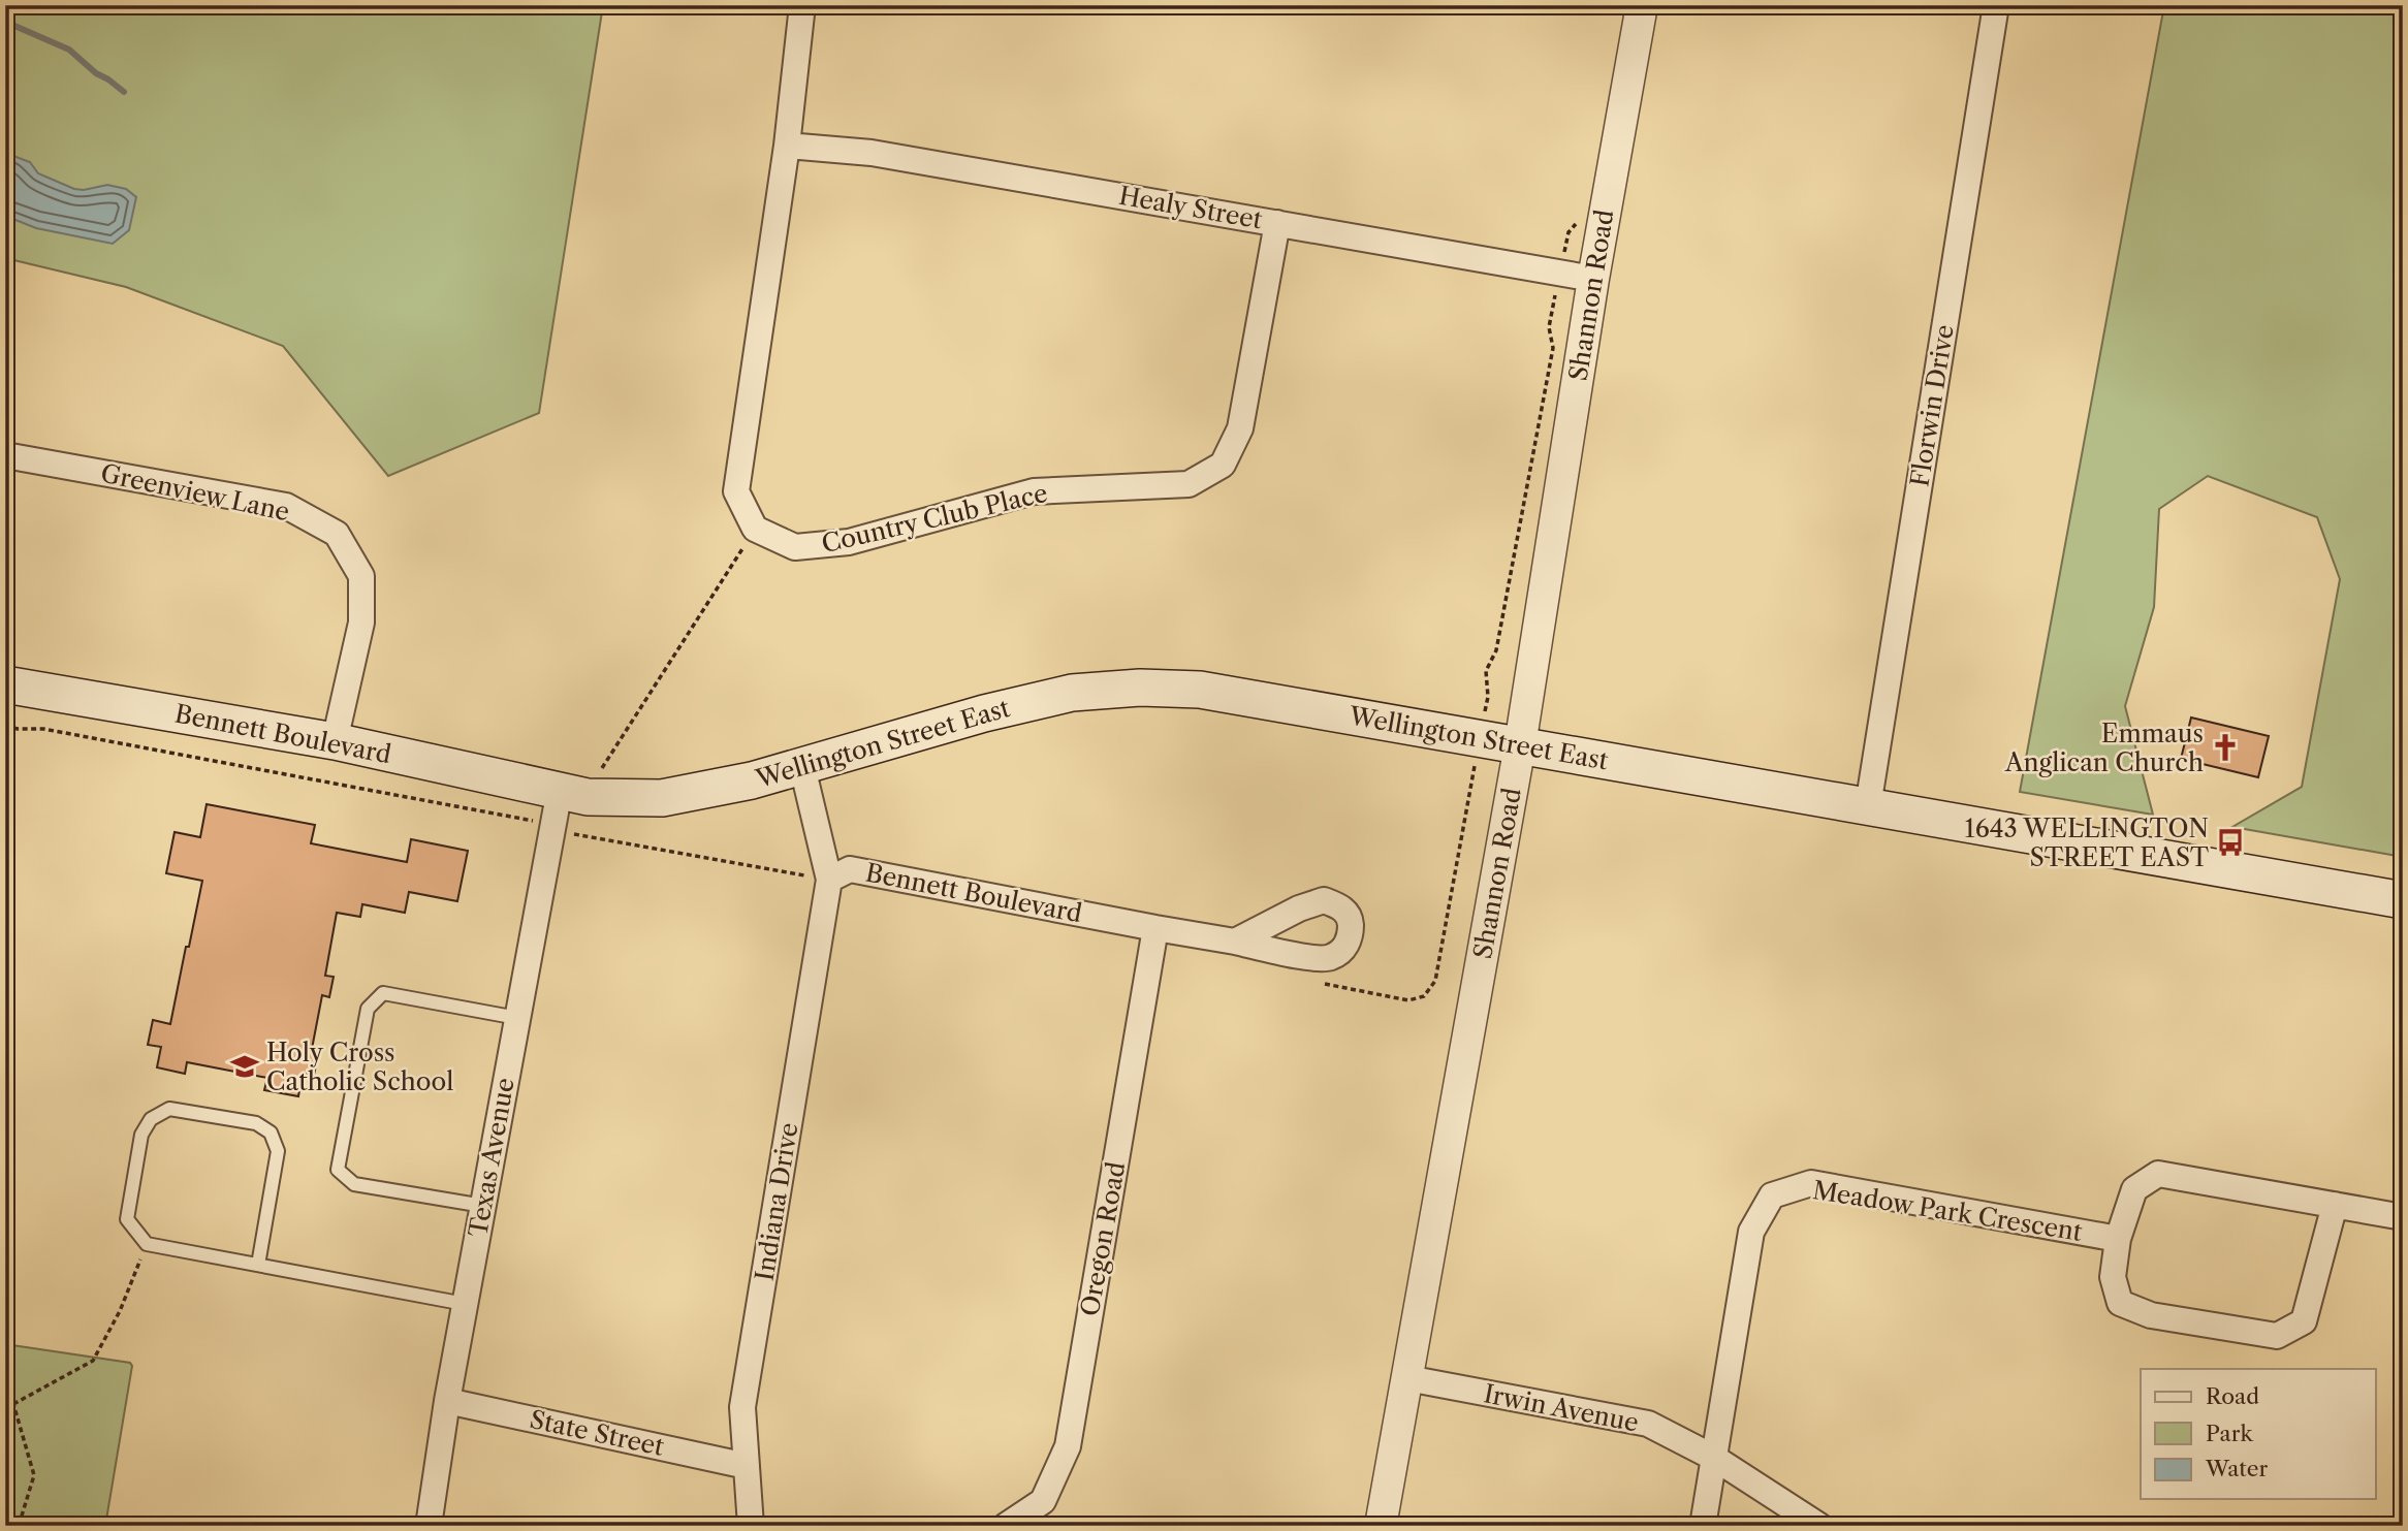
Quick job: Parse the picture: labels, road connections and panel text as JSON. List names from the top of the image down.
{
  "streets": {
    "main road": ["Bennett Boulevard", "Wellington Street East"],
    "street": [
      "Healy Street",
      "Shannon Road",
      "Florwin Drive",
      "Greenview Lane",
      "Country Club Place",
      "Texas Avenue",
      "Indiana Drive",
      "Meadow Park Crescent",
      "Oregon Road",
      "Irwin Avenue",
      "State Street"
    ]
  },
  "crossings": [
    ["Healy Street", "Shannon Road"],
    ["Healy Street", "Country Club Place"],
    ["Shannon Road", "Wellington Street East"],
    ["Shannon Road", "Irwin Avenue"],
    ["Florwin Drive", "Wellington Street East"],
    ["Greenview Lane", "Bennett Boulevard"],
    ["Bennett Boulevard", "Wellington Street East"],
    ["Bennett Boulevard", "Texas Avenue"],
    ["Bennett Boulevard", "Indiana Drive"],
    ["Bennett Boulevard", "Oregon Road"],
    ["Wellington Street East", "Texas Avenue"],
    ["Texas Avenue", "State Street"],
    ["Indiana Drive", "State Street"],
    ["Meadow Park Crescent", "Irwin Avenue"]
  ],
  "places": {
    "church": ["Emmaus Anglican Church"],
    "bus stop": ["1643 WELLINGTON STREET EAST"],
    "school or university": ["Holy Cross Catholic School"]
  },
  "legend": ["Road", "Park", "Water"]
}
